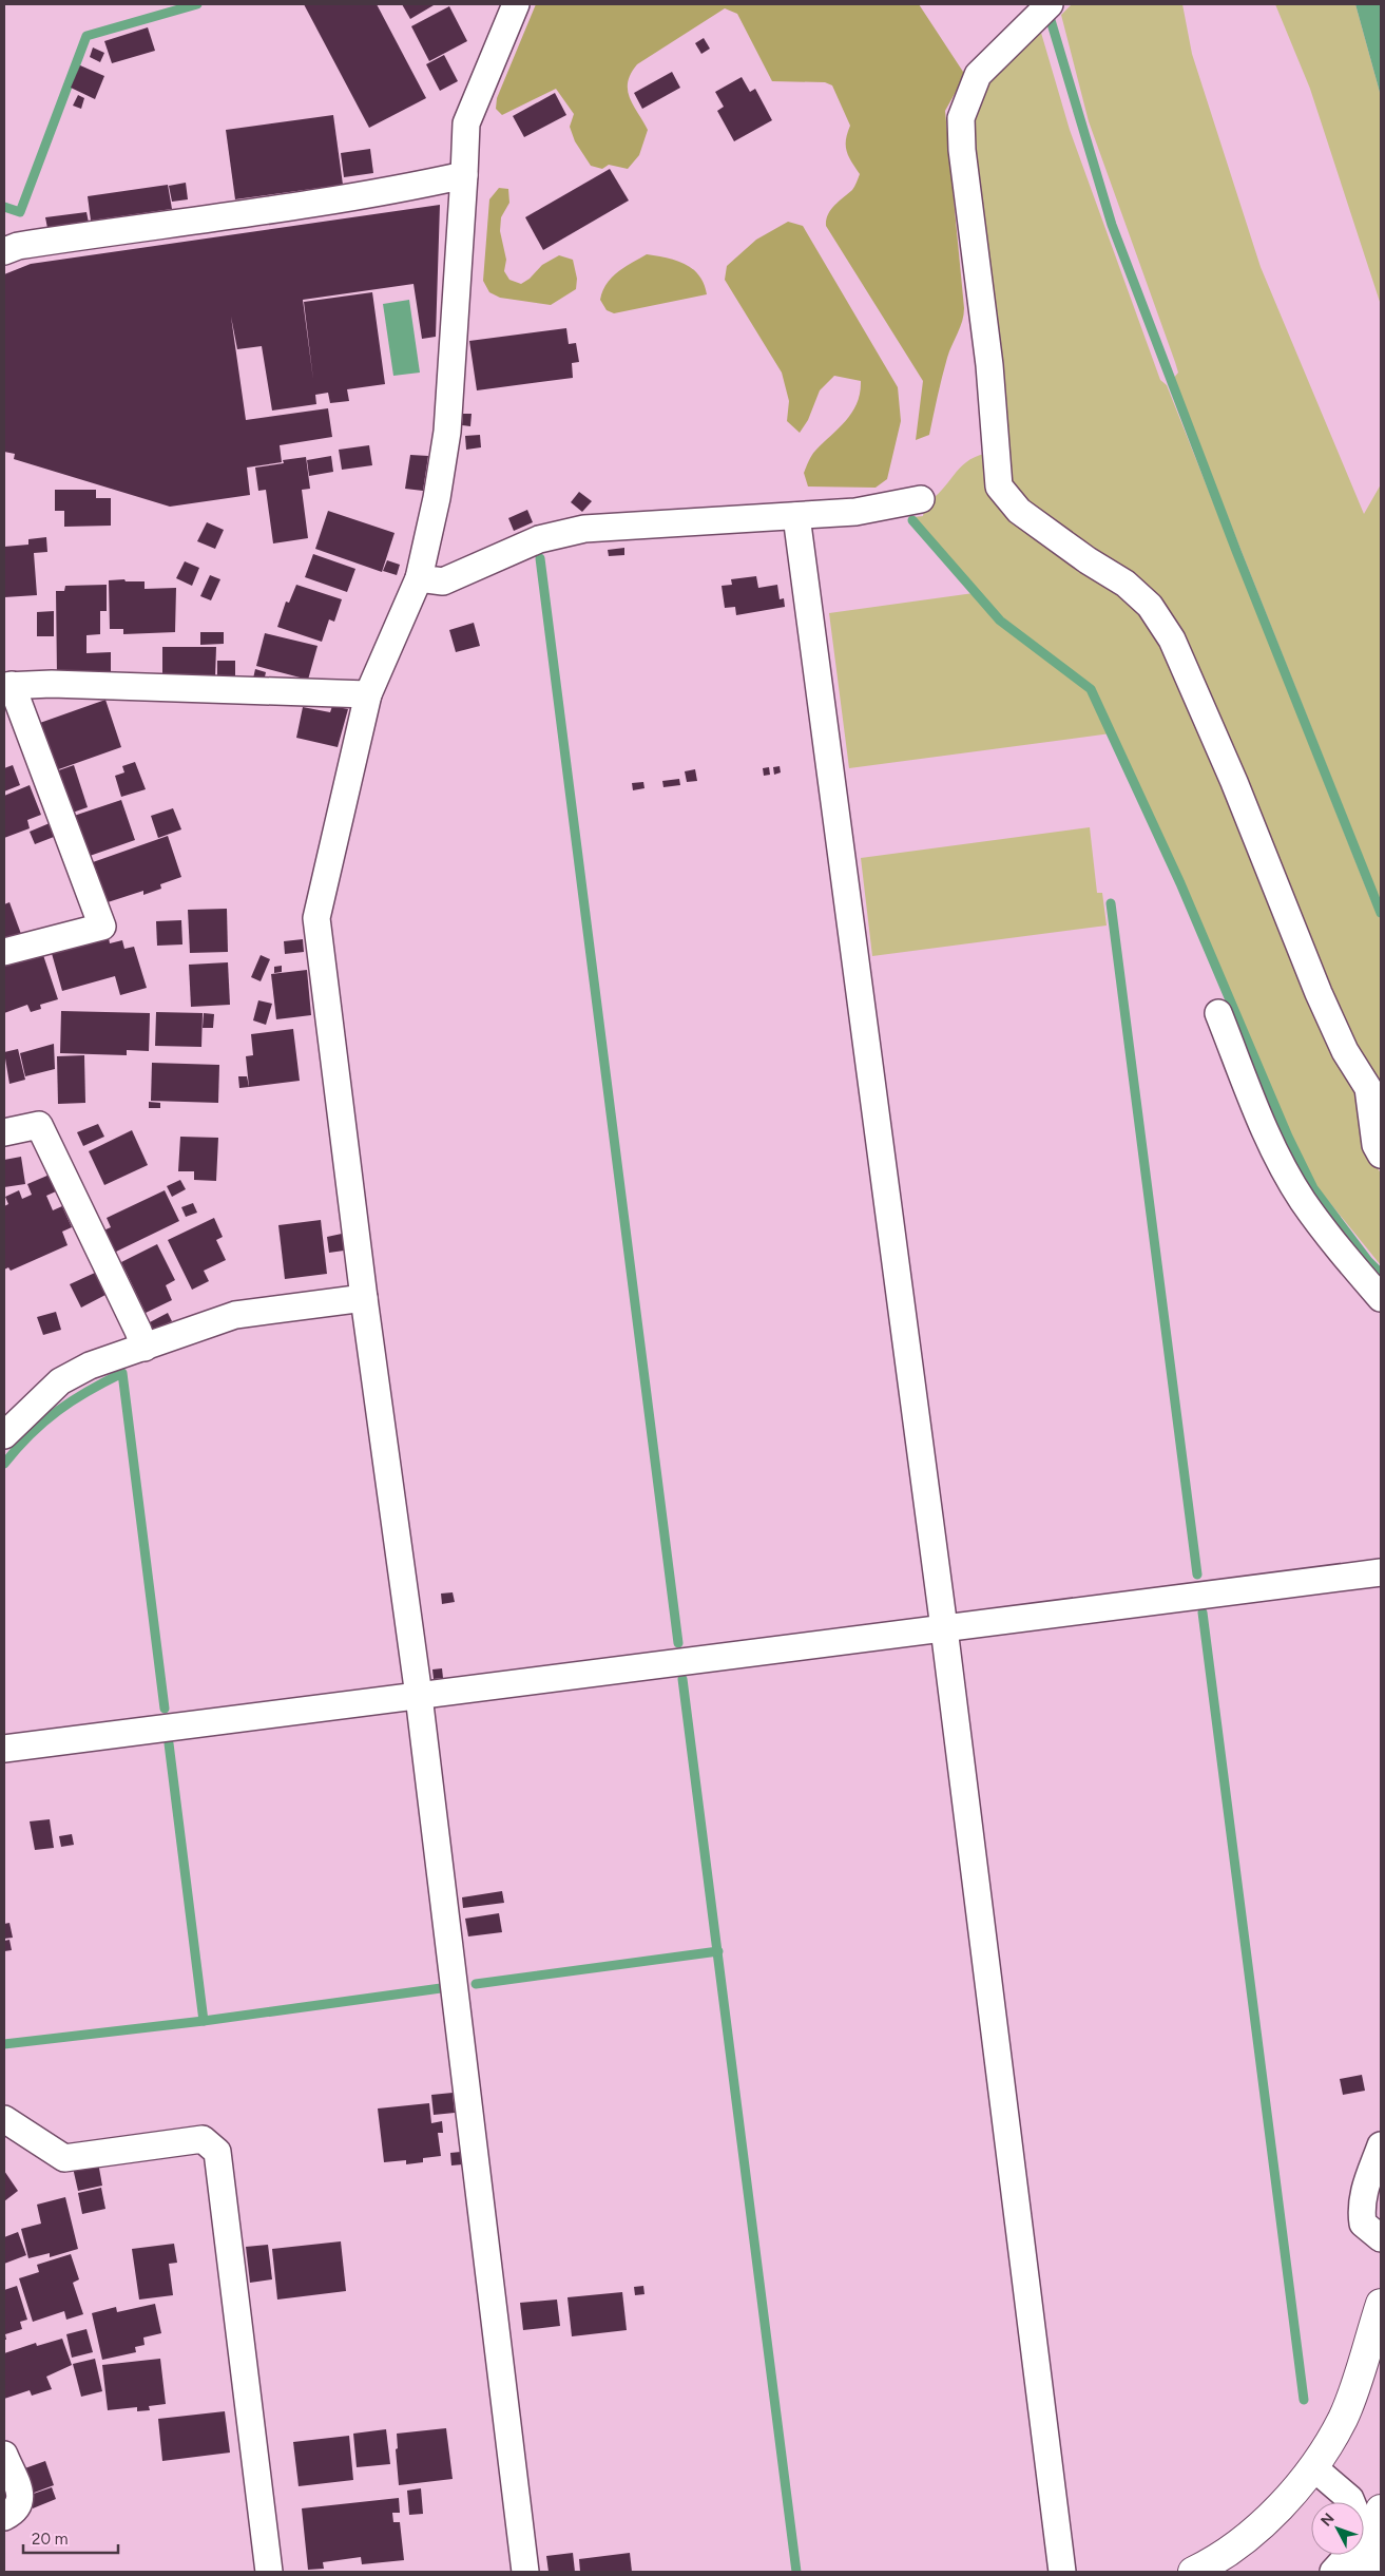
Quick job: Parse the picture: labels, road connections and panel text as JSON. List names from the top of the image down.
{
  "scale_bar": "20 m",
  "north": "top left"
}
